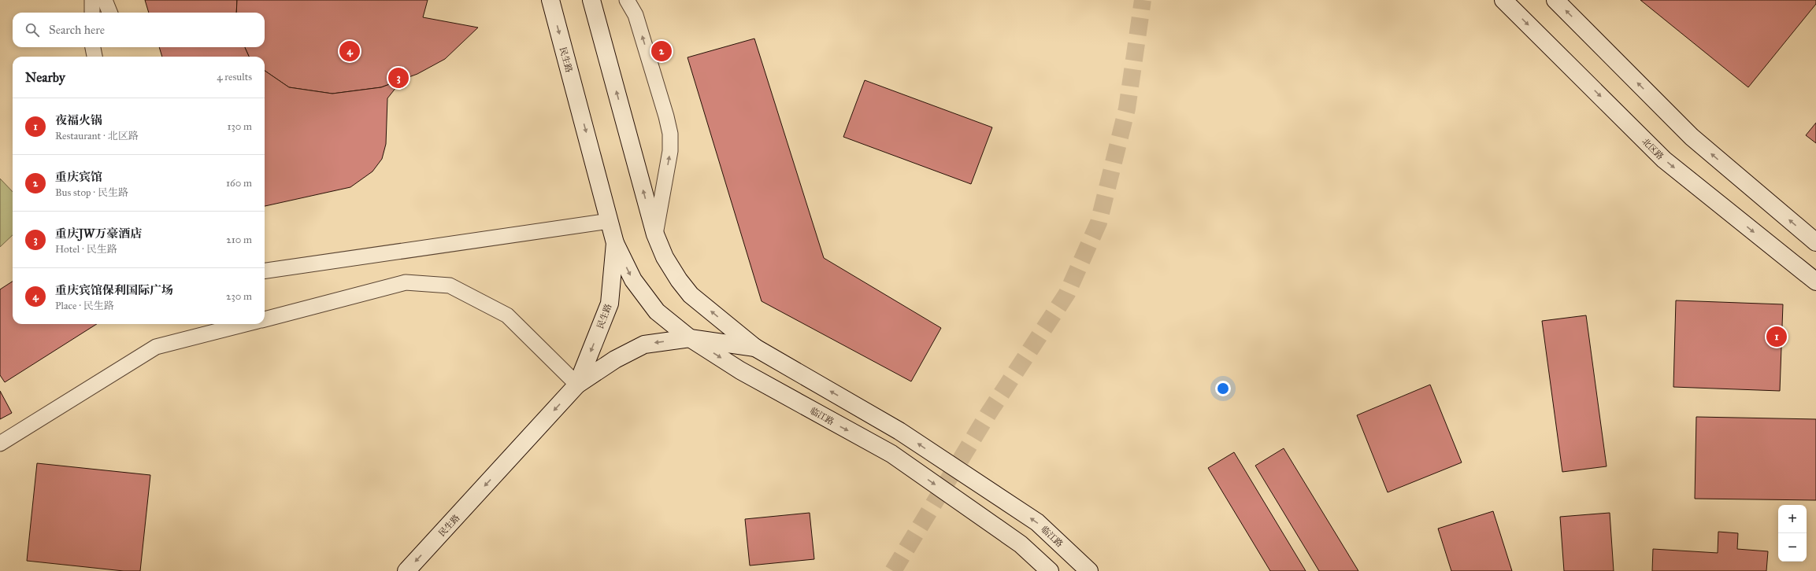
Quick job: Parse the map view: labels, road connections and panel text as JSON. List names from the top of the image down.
{
  "streets": {
    "main road": ["民生路", "北区路", "临江路"]
  },
  "crossings": [
    ["民生路", "临江路"]
  ],
  "one_way": ["民生路"],
  "page": {
    "search": "Search here",
    "pins": [
      "2",
      "4",
      "3",
      "1"
    ],
    "heading": ["Nearby", "4 results"],
    "list": [
      {
        "mark": "1",
        "name": "夜福火锅",
        "note": "Restaurant · 北区路",
        "value": "130 m"
      },
      {
        "mark": "2",
        "name": "重庆宾馆",
        "note": "Bus stop · 民生路",
        "value": "160 m"
      },
      {
        "mark": "3",
        "name": "重庆JW万豪酒店",
        "note": "Hotel · 民生路",
        "value": "210 m"
      },
      {
        "mark": "4",
        "name": "重庆宾馆保利国际广场",
        "note": "Place · 民生路",
        "value": "230 m"
      }
    ],
    "map_buttons": ["+", "−"]
  }
}
